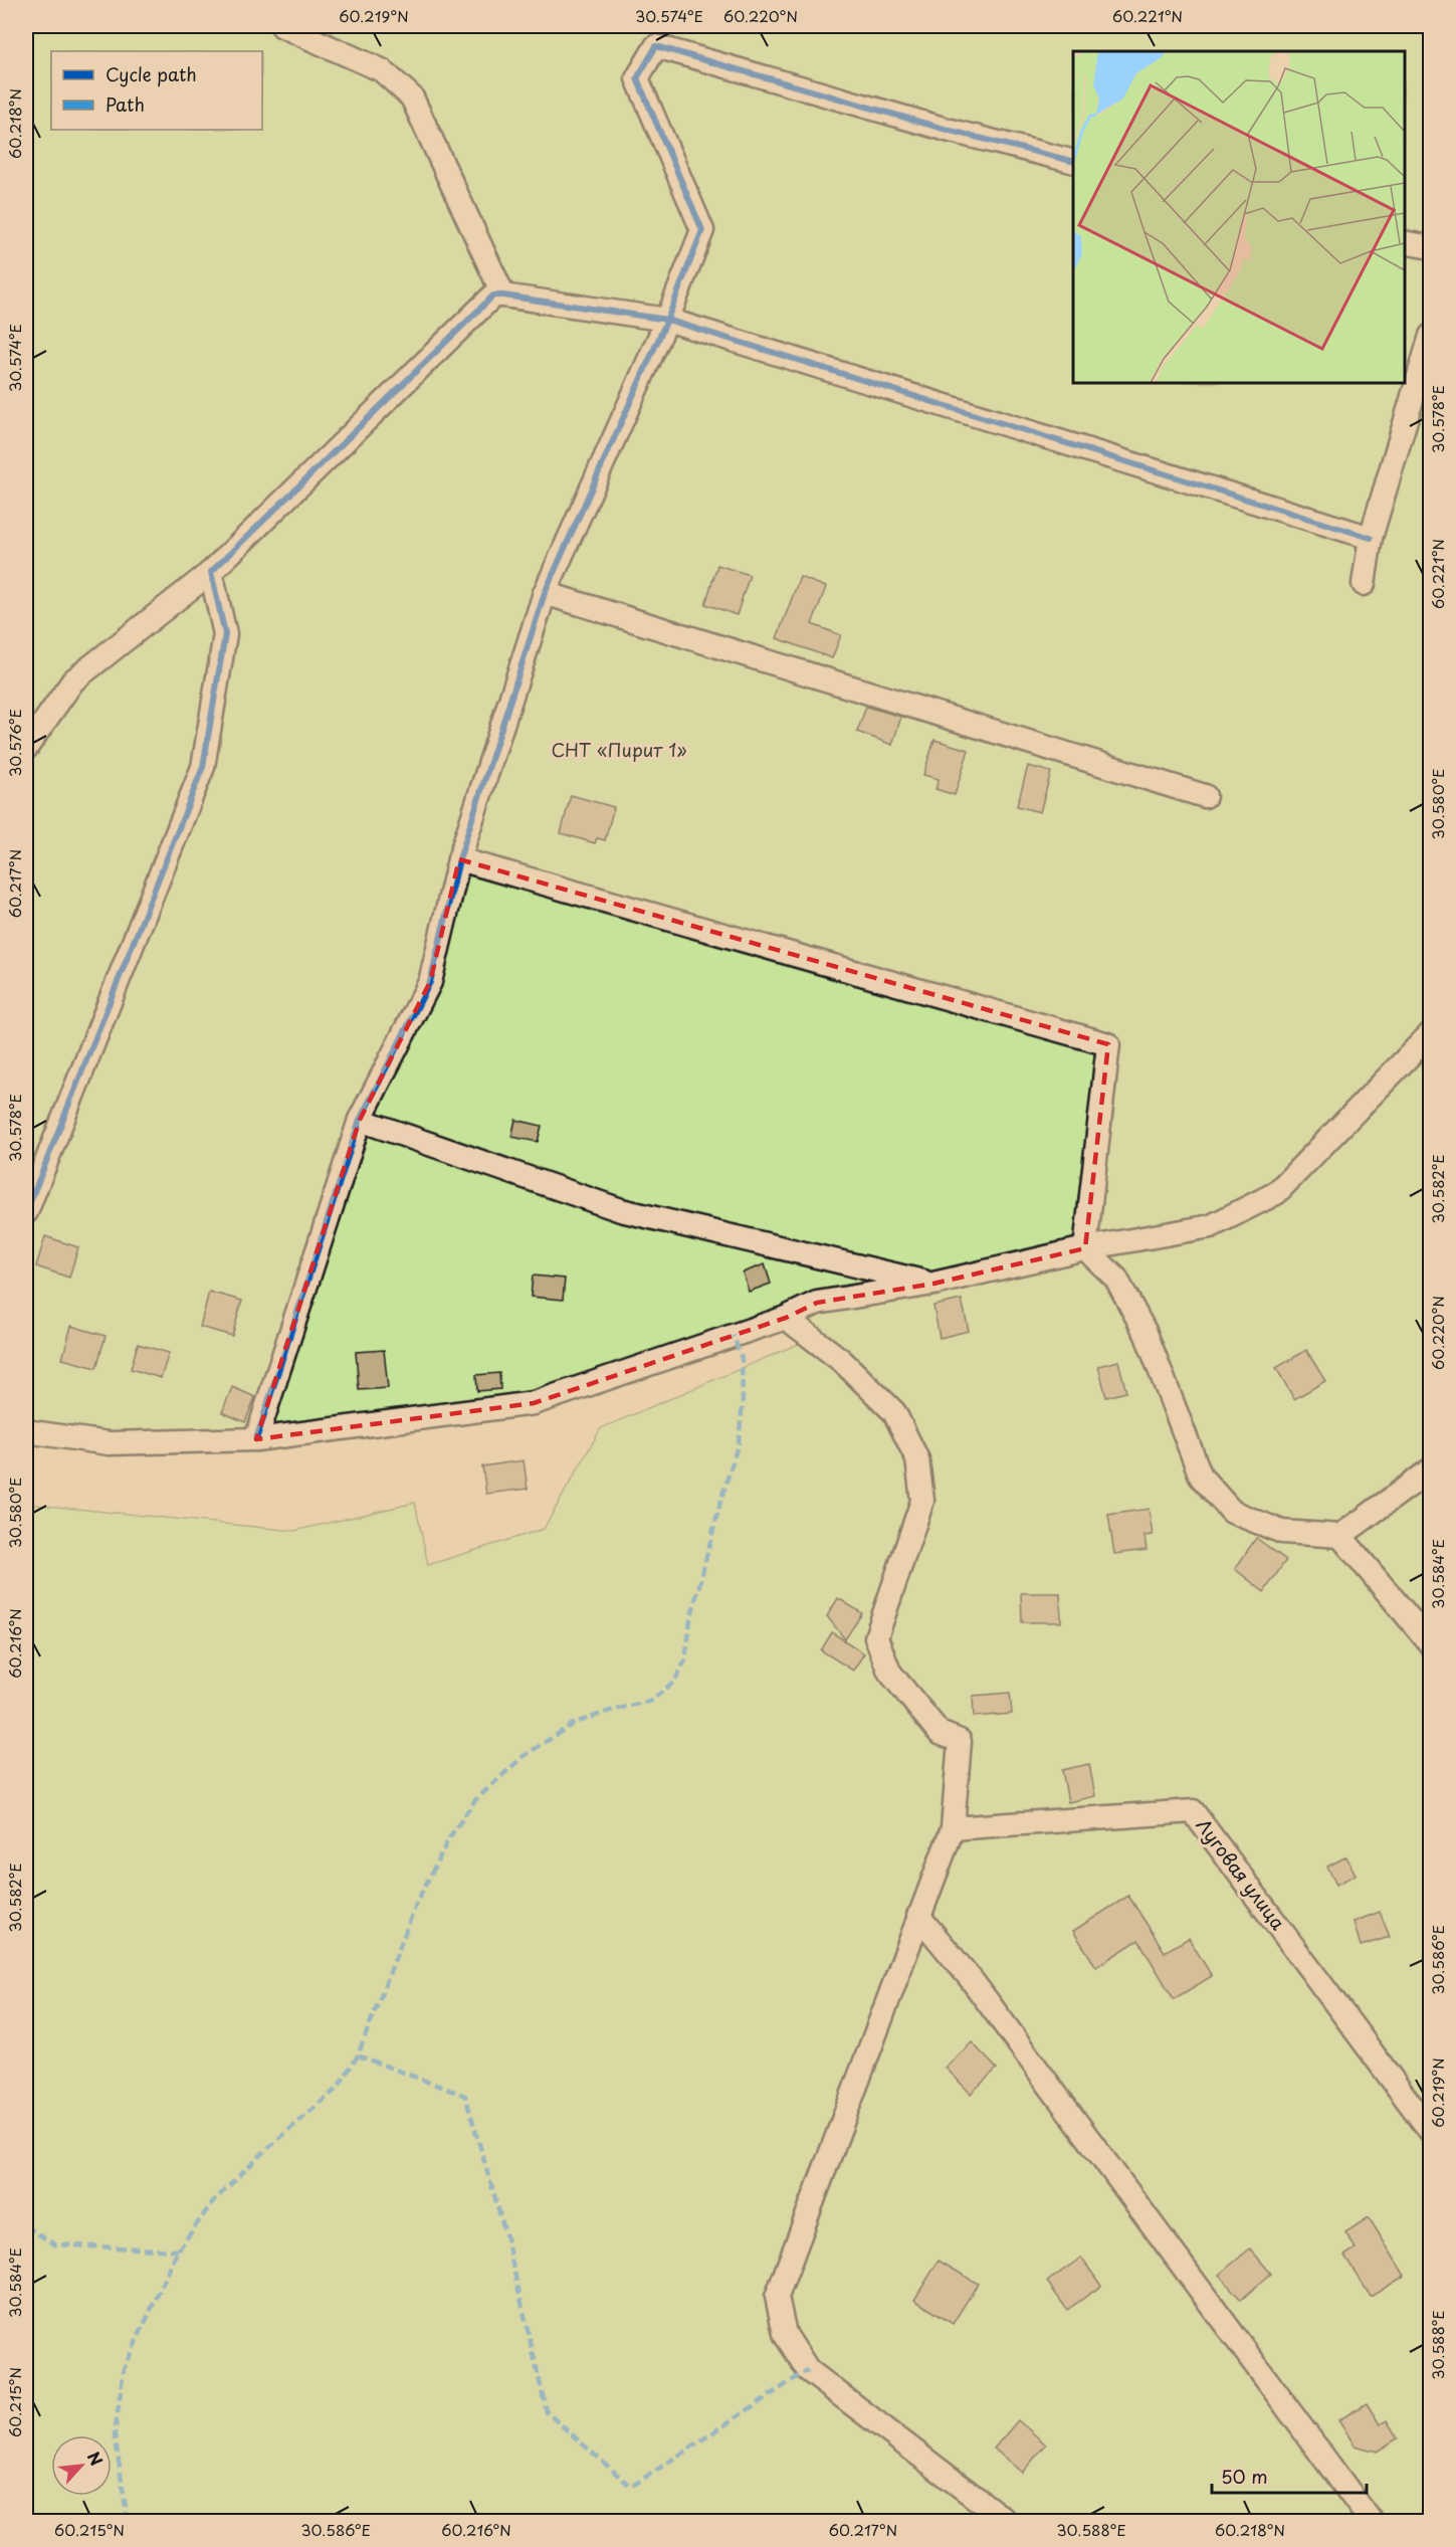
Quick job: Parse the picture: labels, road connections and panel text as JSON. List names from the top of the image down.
{
  "streets": {
    "street": ["Луговая улица"]
  },
  "parks": ["СНТ «Пирит 1»"],
  "legend": ["Cycle path", "Path"],
  "scale_bar": "50 m",
  "north": "top right",
  "coordinates": [
    "60.219°N",
    "30.574°E",
    "60.220°N",
    "60.221°N",
    "60.218°N",
    "30.578°E",
    "30.576°E",
    "30.580°E",
    "60.217°N",
    "30.582°E",
    "30.584°E",
    "60.216°N",
    "30.586°E",
    "30.588°E",
    "60.215°N"
  ]
}
